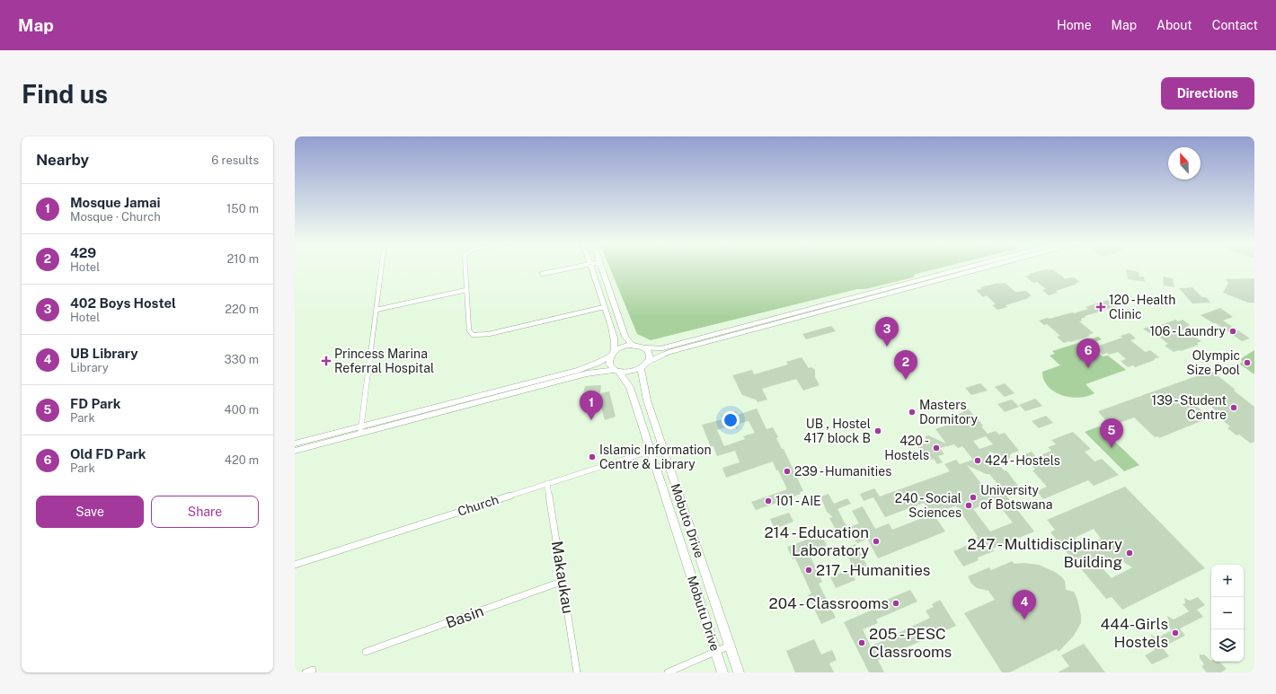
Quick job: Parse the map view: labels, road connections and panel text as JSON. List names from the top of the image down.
{
  "streets": {
    "main road": ["Mobuto Drive", "Mobutu Drive"],
    "street": ["Church", "Makaukau", "Basin"]
  },
  "crossings": [
    ["Church", "Mobuto Drive"],
    ["Church", "Makaukau"],
    ["Church", "Mobutu Drive"],
    ["Mobuto Drive", "Mobutu Drive"],
    ["Makaukau", "Basin"]
  ],
  "places": {
    "health": ["120 - Health Clinic", "Princess Marina Referral Hospital"],
    "other": [
      "106 - Laundry",
      "Olympic Size Pool",
      "139 - Student Centre",
      "Masters Dormitory",
      "UB , Hostel 417 block B",
      "420 - Hostels",
      "Islamic Information Centre & Library",
      "424 - Hostels",
      "239 - Humanities",
      "University of Botswana",
      "101 - AIE",
      "240 - Social Sciences",
      "214 - Education Laboratory",
      "247 - Multidisciplinary Building",
      "217 - Humanities",
      "204 - Classrooms",
      "444-Girls Hostels",
      "205 - PESC Classrooms"
    ]
  },
  "north": "top",
  "page": {
    "header": "Map",
    "nav": [
      "Home",
      "Map",
      "About",
      "Contact"
    ],
    "buttons": [
      "Directions",
      ["Save", "Share"]
    ],
    "title": "Find us",
    "heading": ["Nearby", "6 results"],
    "list": [
      {
        "mark": "1",
        "name": "Mosque Jamai",
        "note": "Mosque · Church",
        "value": "150 m"
      },
      {
        "mark": "2",
        "name": "429",
        "note": "Hotel",
        "value": "210 m"
      },
      {
        "mark": "3",
        "name": "402 Boys Hostel",
        "note": "Hotel",
        "value": "220 m"
      },
      {
        "mark": "4",
        "name": "UB Library",
        "note": "Library",
        "value": "330 m"
      },
      {
        "mark": "5",
        "name": "FD Park",
        "note": "Park",
        "value": "400 m"
      },
      {
        "mark": "6",
        "name": "Old FD Park",
        "note": "Park",
        "value": "420 m"
      }
    ],
    "pins": [
      "3",
      "6",
      "2",
      "1",
      "5",
      "4"
    ],
    "map_buttons": ["+", "−"]
  }
}
